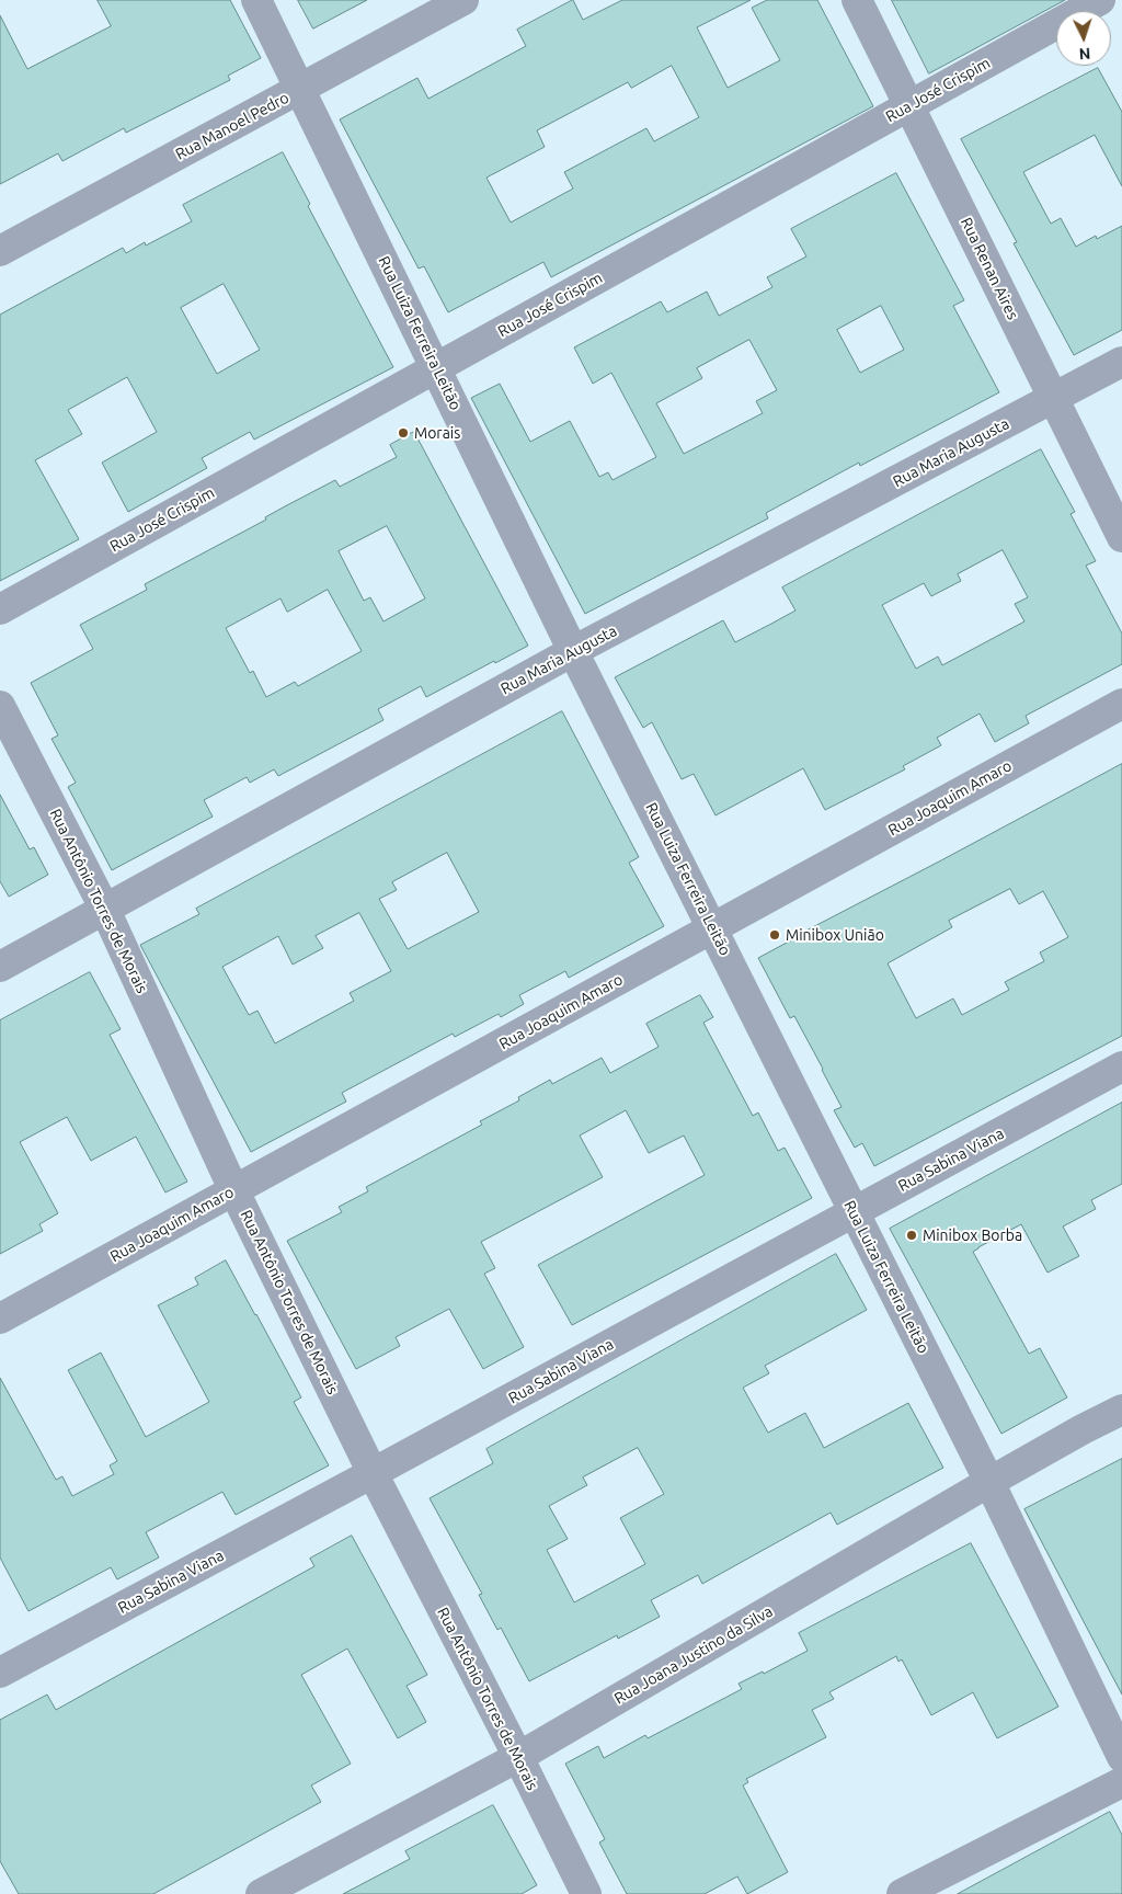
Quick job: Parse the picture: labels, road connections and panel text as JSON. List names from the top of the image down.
{
  "streets": {
    "street": [
      "Rua José Crispim",
      "Rua Manoel Pedro",
      "Rua Renan Aires",
      "Rua Luiza Ferreira Leitão",
      "Rua Maria Augusta",
      "Rua Joaquim Amaro",
      "Rua Antônio Torres de Morais",
      "Rua Sabina Viana",
      "Rua Joana Justino da Silva"
    ]
  },
  "crossings": [
    ["Rua José Crispim", "Rua Renan Aires"],
    ["Rua José Crispim", "Rua Luiza Ferreira Leitão"],
    ["Rua Manoel Pedro", "Rua Luiza Ferreira Leitão"],
    ["Rua Renan Aires", "Rua Maria Augusta"],
    ["Rua Luiza Ferreira Leitão", "Rua Maria Augusta"],
    ["Rua Luiza Ferreira Leitão", "Rua Joaquim Amaro"],
    ["Rua Luiza Ferreira Leitão", "Rua Sabina Viana"],
    ["Rua Luiza Ferreira Leitão", "Rua Joana Justino da Silva"],
    ["Rua Maria Augusta", "Rua Antônio Torres de Morais"],
    ["Rua Joaquim Amaro", "Rua Antônio Torres de Morais"],
    ["Rua Antônio Torres de Morais", "Rua Sabina Viana"],
    ["Rua Antônio Torres de Morais", "Rua Joana Justino da Silva"]
  ],
  "places": ["Morais", "Minibox União", "Minibox Borba"],
  "north": "bottom"
}
